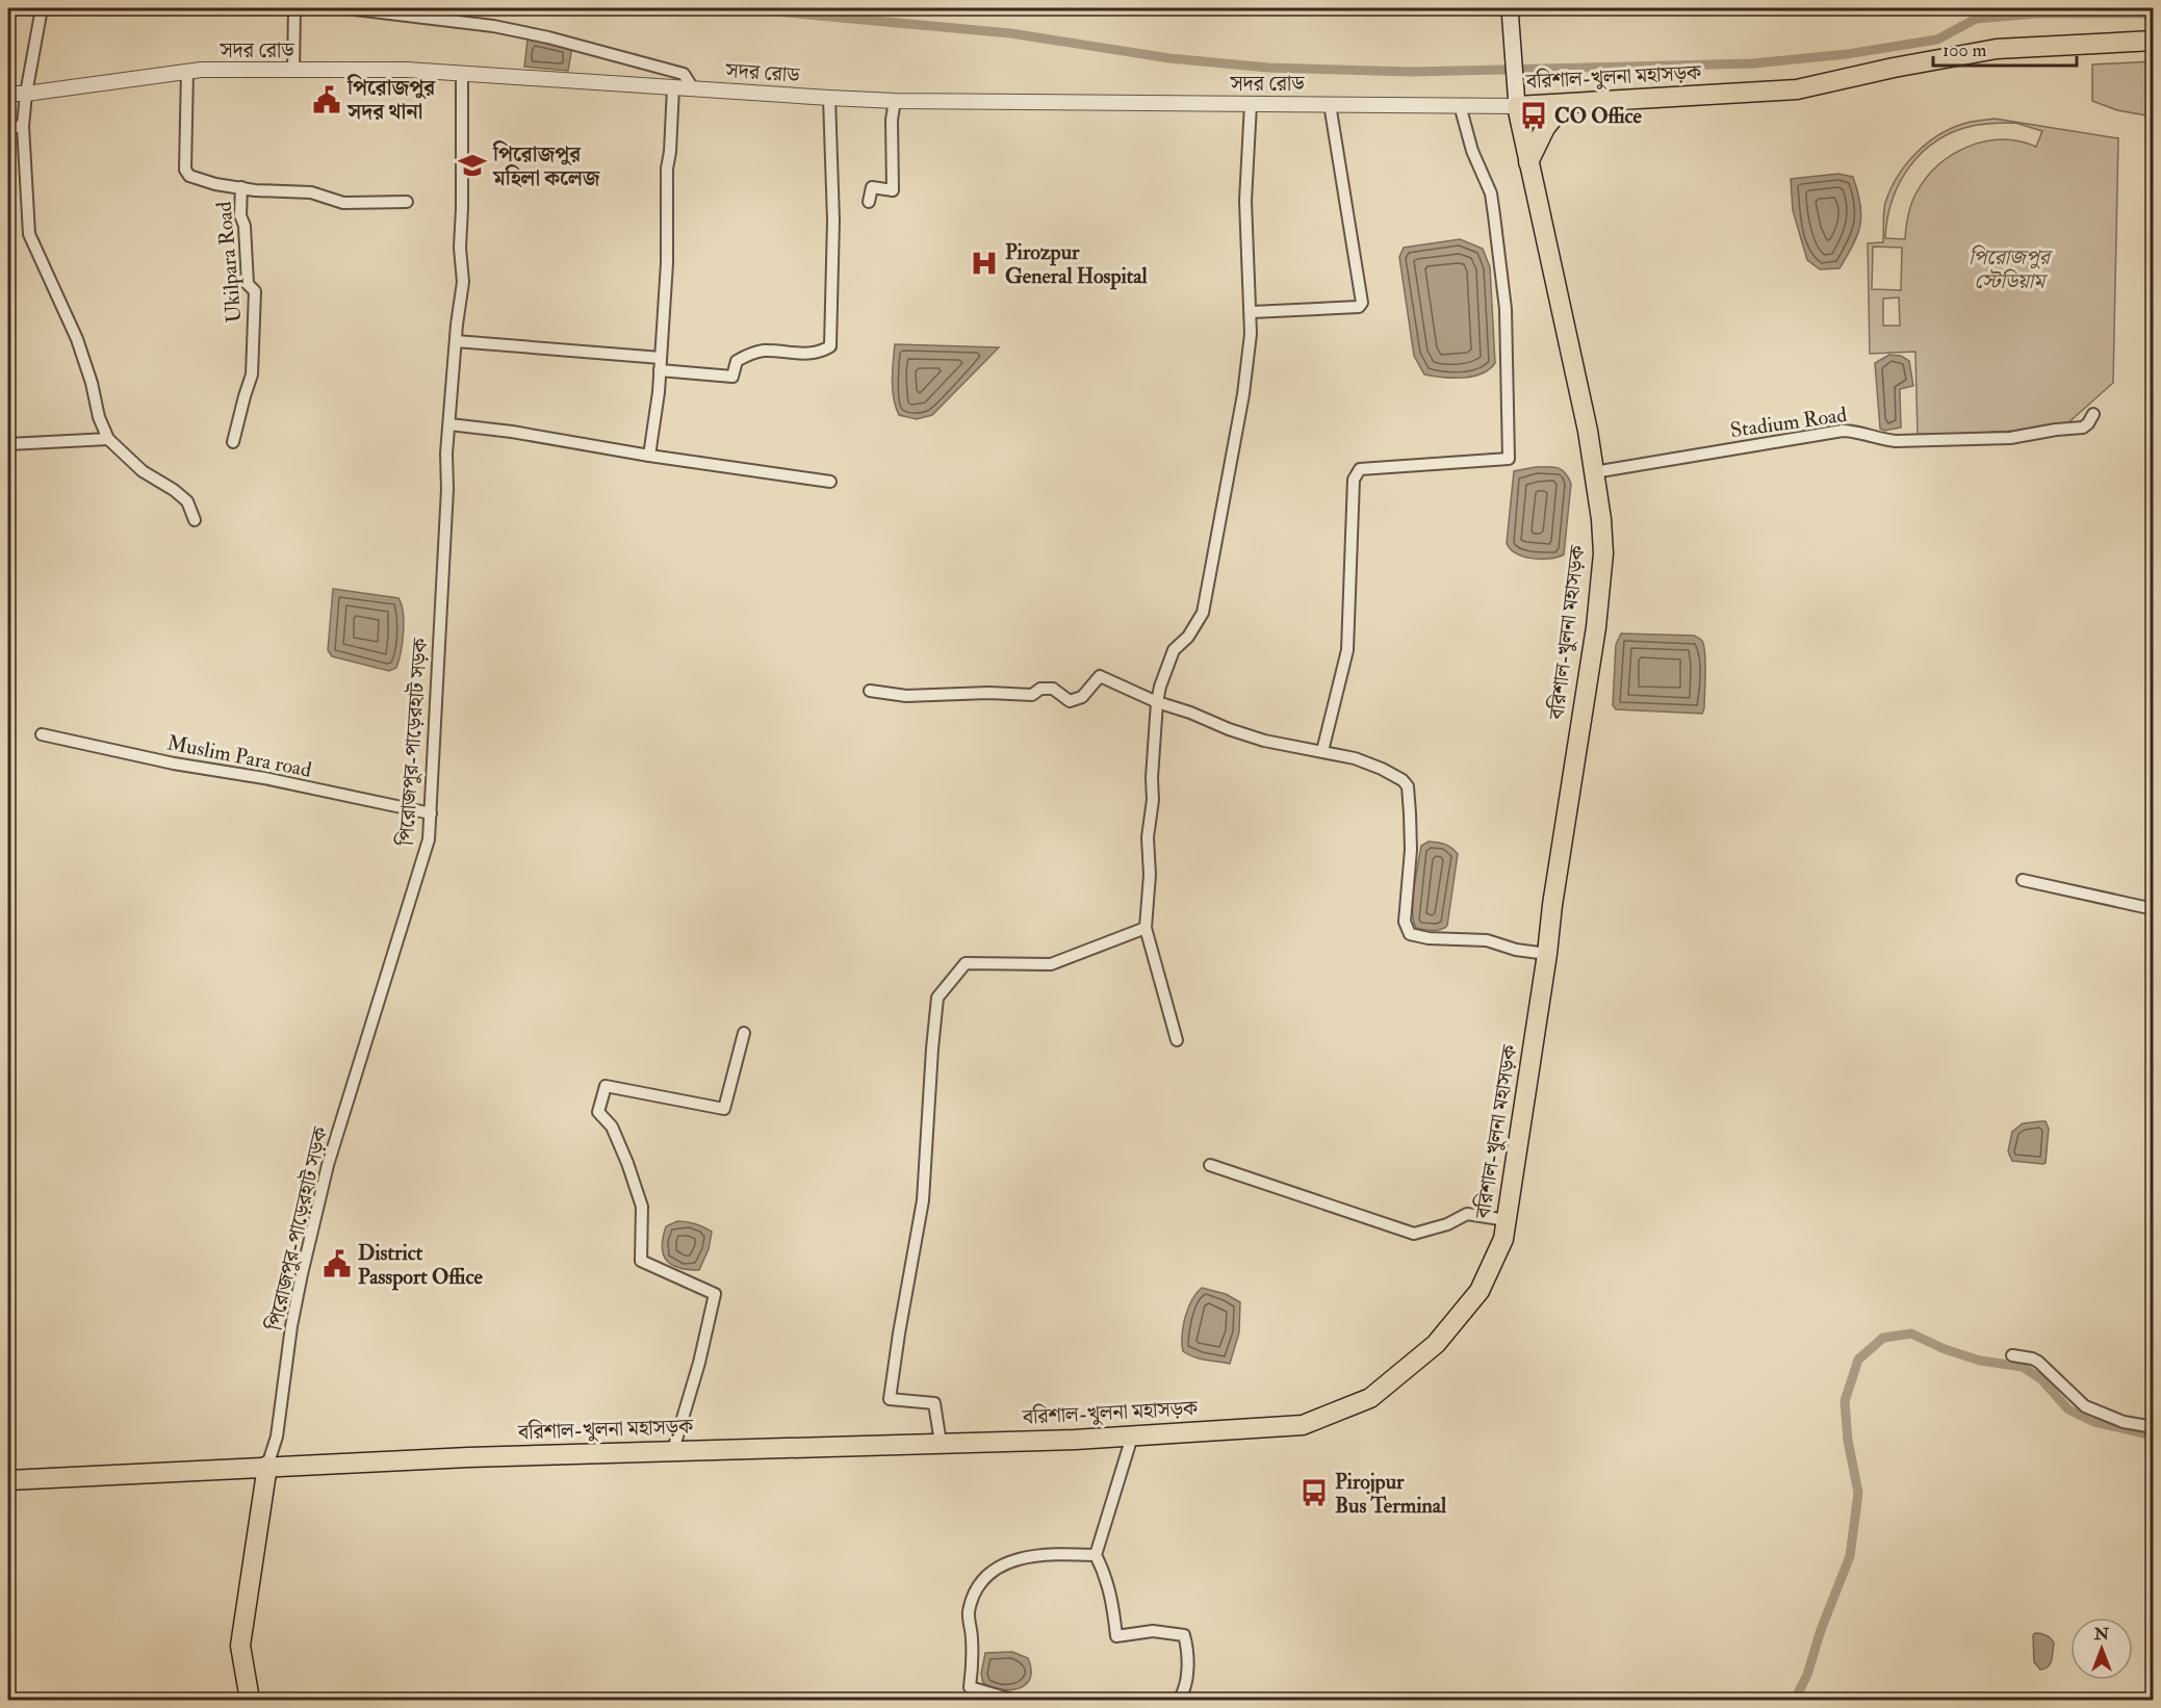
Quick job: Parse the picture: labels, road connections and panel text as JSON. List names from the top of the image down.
{
  "streets": {
    "main road": ["বরিশাল-খুলনা মহাসড়ক"],
    "street": [
      "সদর রোড",
      "Ukilpara Road",
      "Stadium Road",
      "পিরোজপুর-পাড়েরহাট সড়ক",
      "Muslim Para road"
    ]
  },
  "crossings": [
    ["সদর রোড", "বরিশাল-খুলনা মহাসড়ক"],
    ["সদর রোড", "পিরোজপুর-পাড়েরহাট সড়ক"],
    ["বরিশাল-খুলনা মহাসড়ক", "Stadium Road"],
    ["বরিশাল-খুলনা মহাসড়ক", "পিরোজপুর-পাড়েরহাট সড়ক"],
    ["পিরোজপুর-পাড়েরহাট সড়ক", "Muslim Para road"]
  ],
  "parks": ["পিরোজপুর স্টেডিয়াম"],
  "places": {
    "public building": ["পিরোজপুর সদর থানা", "District Passport Office"],
    "bus stop": ["CO Office", "Pirojpur Bus Terminal"],
    "school or university": ["পিরোজপুর মহিলা কলেজ"],
    "hospital": ["Pirozpur General Hospital"]
  },
  "scale_bar": "100 m",
  "north": "top"
}
